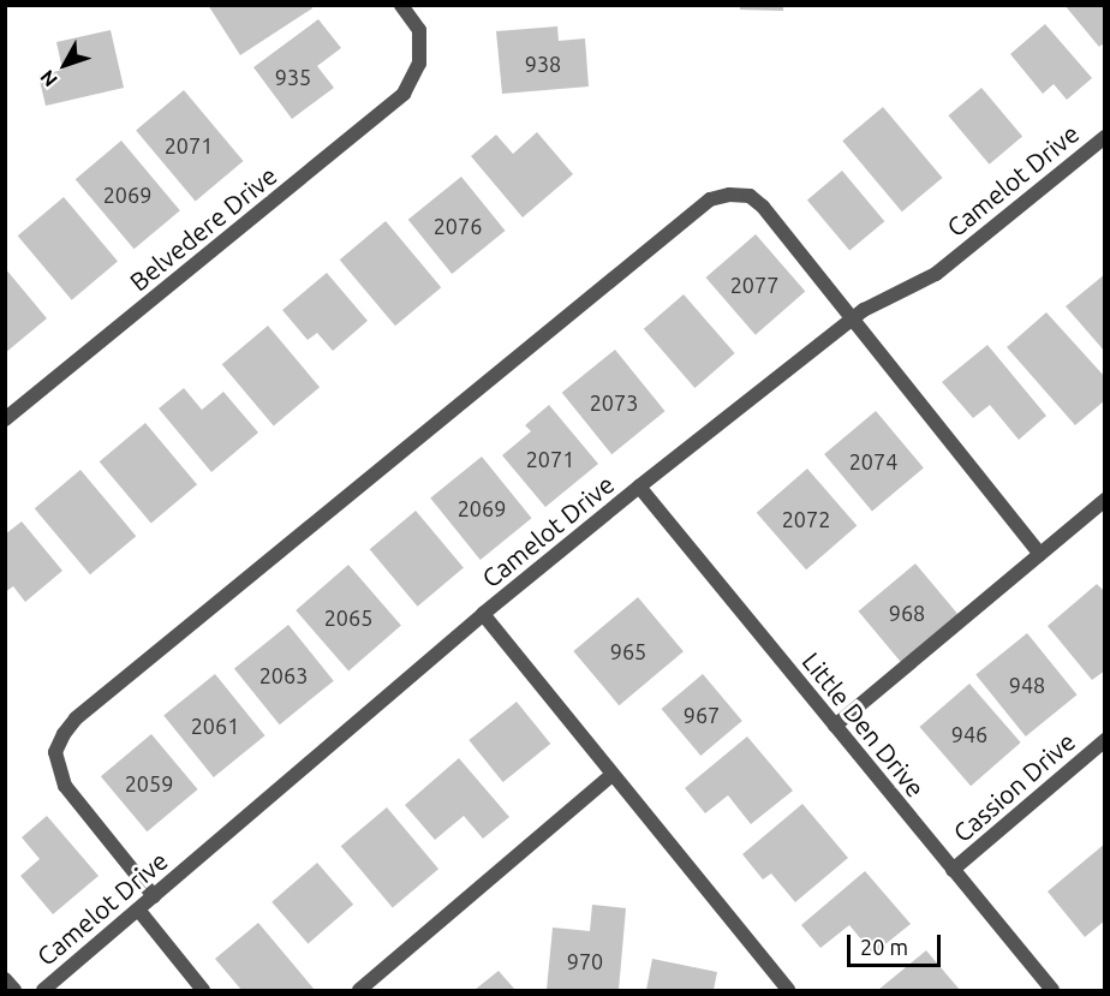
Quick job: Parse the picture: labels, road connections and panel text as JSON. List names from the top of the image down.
{
  "streets": {
    "street": [
      "Camelot Drive",
      "Belvedere Drive",
      "Little Den Drive",
      "Cassion Drive"
    ]
  },
  "crossings": [
    ["Camelot Drive", "Little Den Drive"],
    ["Little Den Drive", "Cassion Drive"]
  ],
  "house_numbers": [
    "938",
    "935",
    "2071",
    "2069",
    "2076",
    "2077",
    "2073",
    "2071",
    "2074",
    "2069",
    "2072",
    "968",
    "2065",
    "965",
    "2063",
    "948",
    "967",
    "2061",
    "946",
    "2059",
    "970"
  ],
  "scale_bar": "20 m",
  "north": "bottom left"
}
